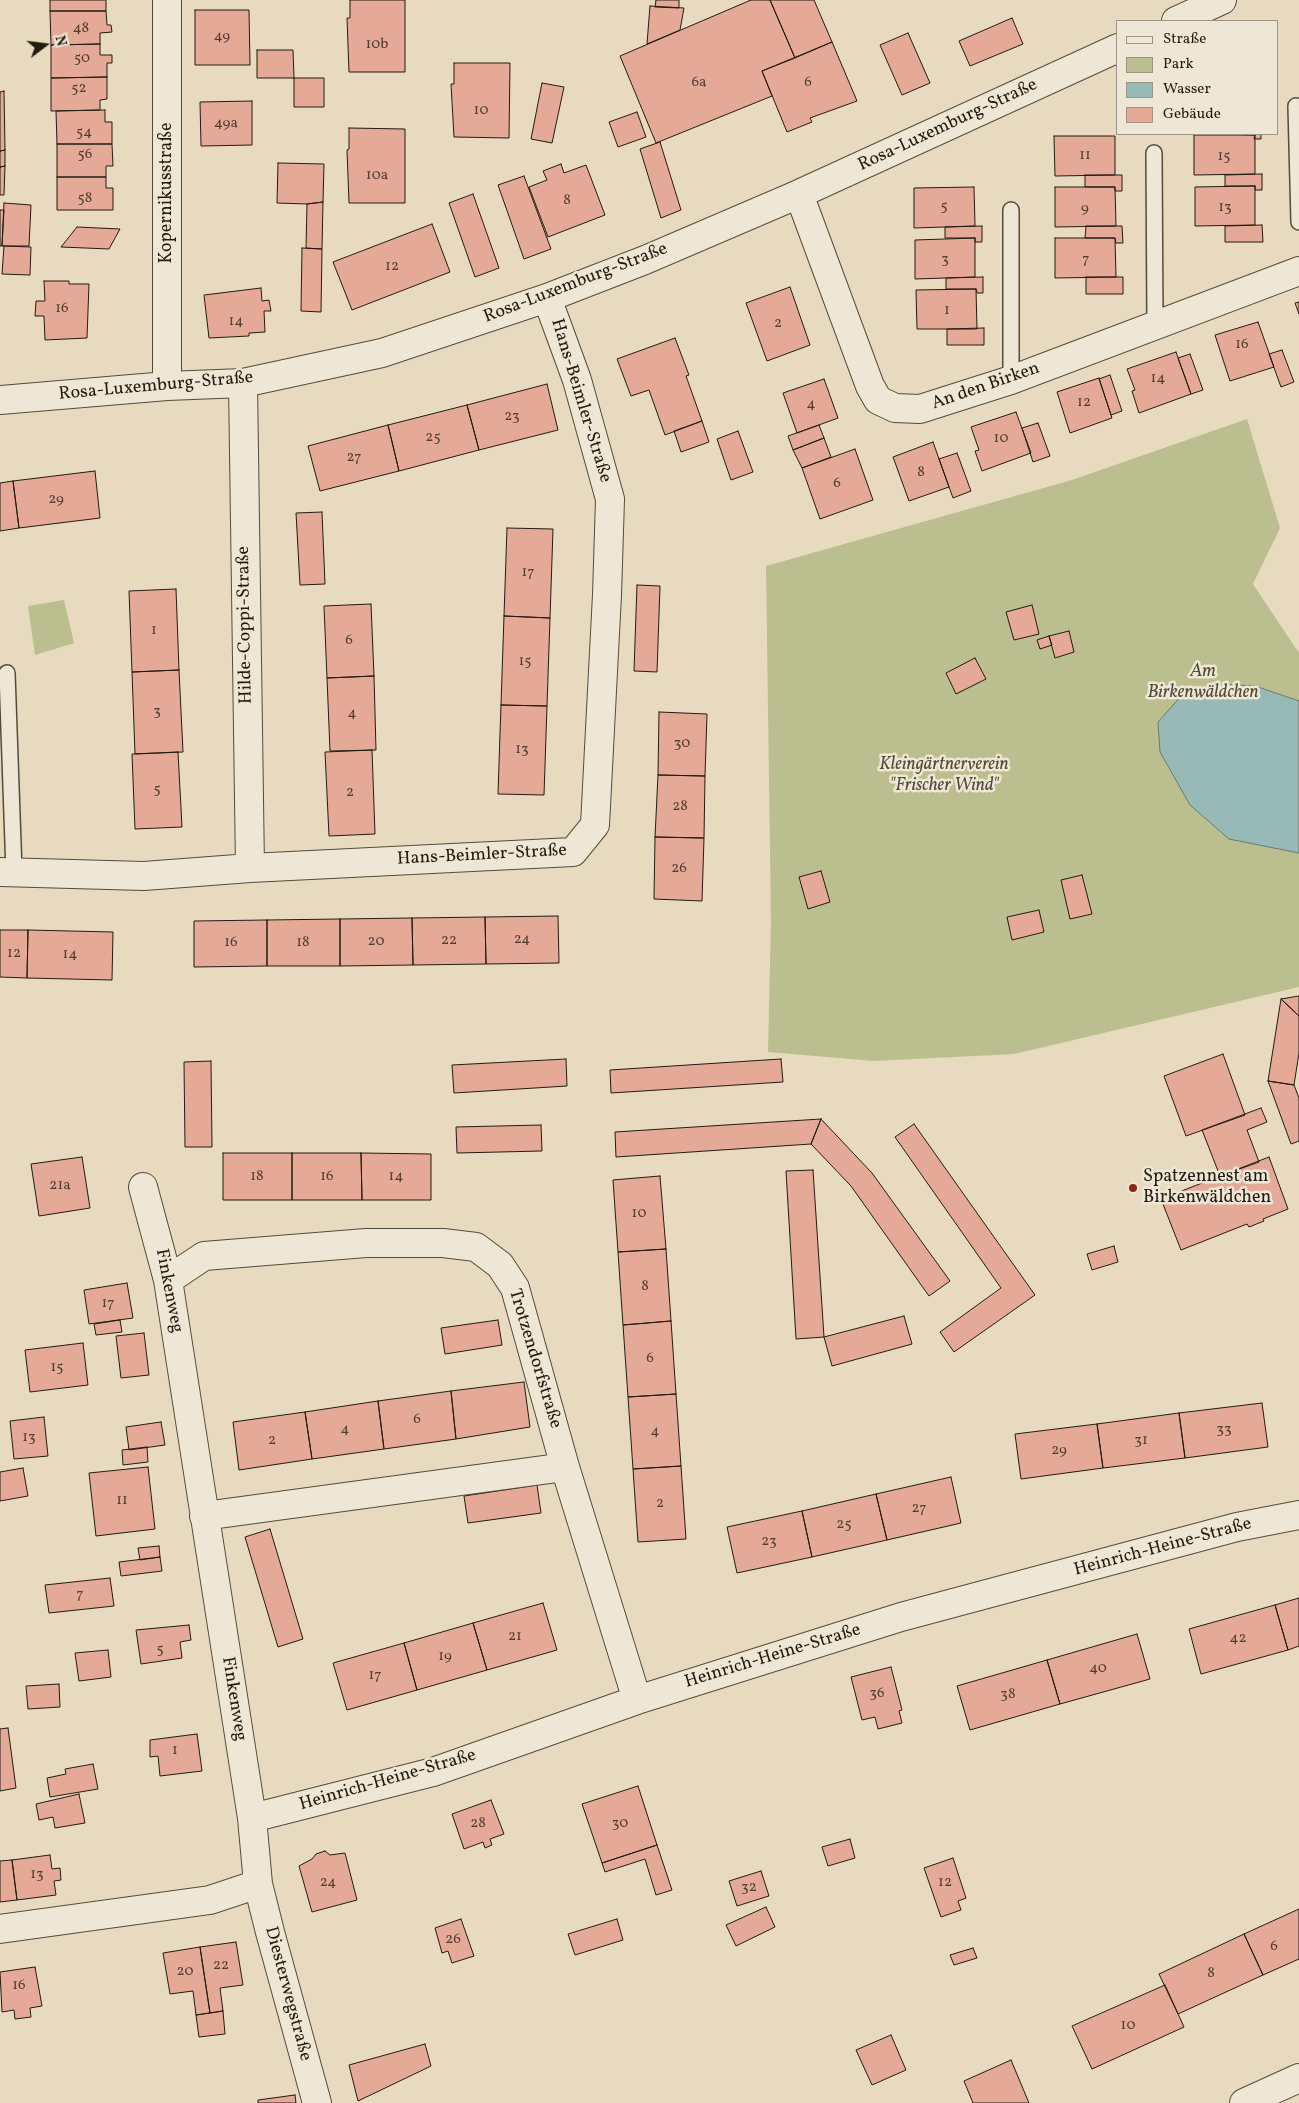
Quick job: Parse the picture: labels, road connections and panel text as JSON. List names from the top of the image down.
{
  "streets": {
    "street": [
      "Rosa-Luxemburg-Straße",
      "Kopernikusstraße",
      "An den Birken",
      "Hans-Beimler-Straße",
      "Hilde-Coppi-Straße",
      "Finkenweg",
      "Trotzendorfstraße",
      "Heinrich-Heine-Straße",
      "Diesterwegstraße"
    ]
  },
  "crossings": [
    ["Rosa-Luxemburg-Straße", "Kopernikusstraße"],
    ["Rosa-Luxemburg-Straße", "An den Birken"],
    ["Rosa-Luxemburg-Straße", "Hans-Beimler-Straße"],
    ["Rosa-Luxemburg-Straße", "Hilde-Coppi-Straße"],
    ["Hans-Beimler-Straße", "Hilde-Coppi-Straße"],
    ["Finkenweg", "Trotzendorfstraße"],
    ["Finkenweg", "Heinrich-Heine-Straße"],
    ["Finkenweg", "Diesterwegstraße"],
    ["Trotzendorfstraße", "Heinrich-Heine-Straße"]
  ],
  "parks": ["Am Birkenwäldchen", "Kleingärtnerverein \"Frischer Wind\""],
  "places": ["Spatzennest am Birkenwäldchen"],
  "house_numbers": [
    "48",
    "49",
    "10b",
    "50",
    "6a",
    "6",
    "52",
    "10",
    "49a",
    "54",
    "56",
    "11",
    "15",
    "10a",
    "58",
    "8",
    "5",
    "13",
    "9",
    "3",
    "7",
    "12",
    "16",
    "1",
    "14",
    "2",
    "16",
    "14",
    "12",
    "4",
    "23",
    "25",
    "10",
    "27",
    "8",
    "6",
    "29",
    "17",
    "1",
    "6",
    "15",
    "3",
    "4",
    "30",
    "13",
    "5",
    "2",
    "28",
    "26",
    "24",
    "22",
    "20",
    "16",
    "18",
    "12",
    "14",
    "18",
    "16",
    "14",
    "21a",
    "10",
    "8",
    "17",
    "6",
    "15",
    "6",
    "4",
    "33",
    "4",
    "13",
    "2",
    "31",
    "29",
    "11",
    "2",
    "27",
    "25",
    "23",
    "7",
    "21",
    "42",
    "5",
    "19",
    "40",
    "17",
    "36",
    "38",
    "1",
    "28",
    "30",
    "13",
    "24",
    "12",
    "32",
    "26",
    "6",
    "22",
    "20",
    "8",
    "16",
    "10"
  ],
  "legend": [
    "Straße",
    "Park",
    "Wasser",
    "Gebäude"
  ],
  "north": "right"
}
